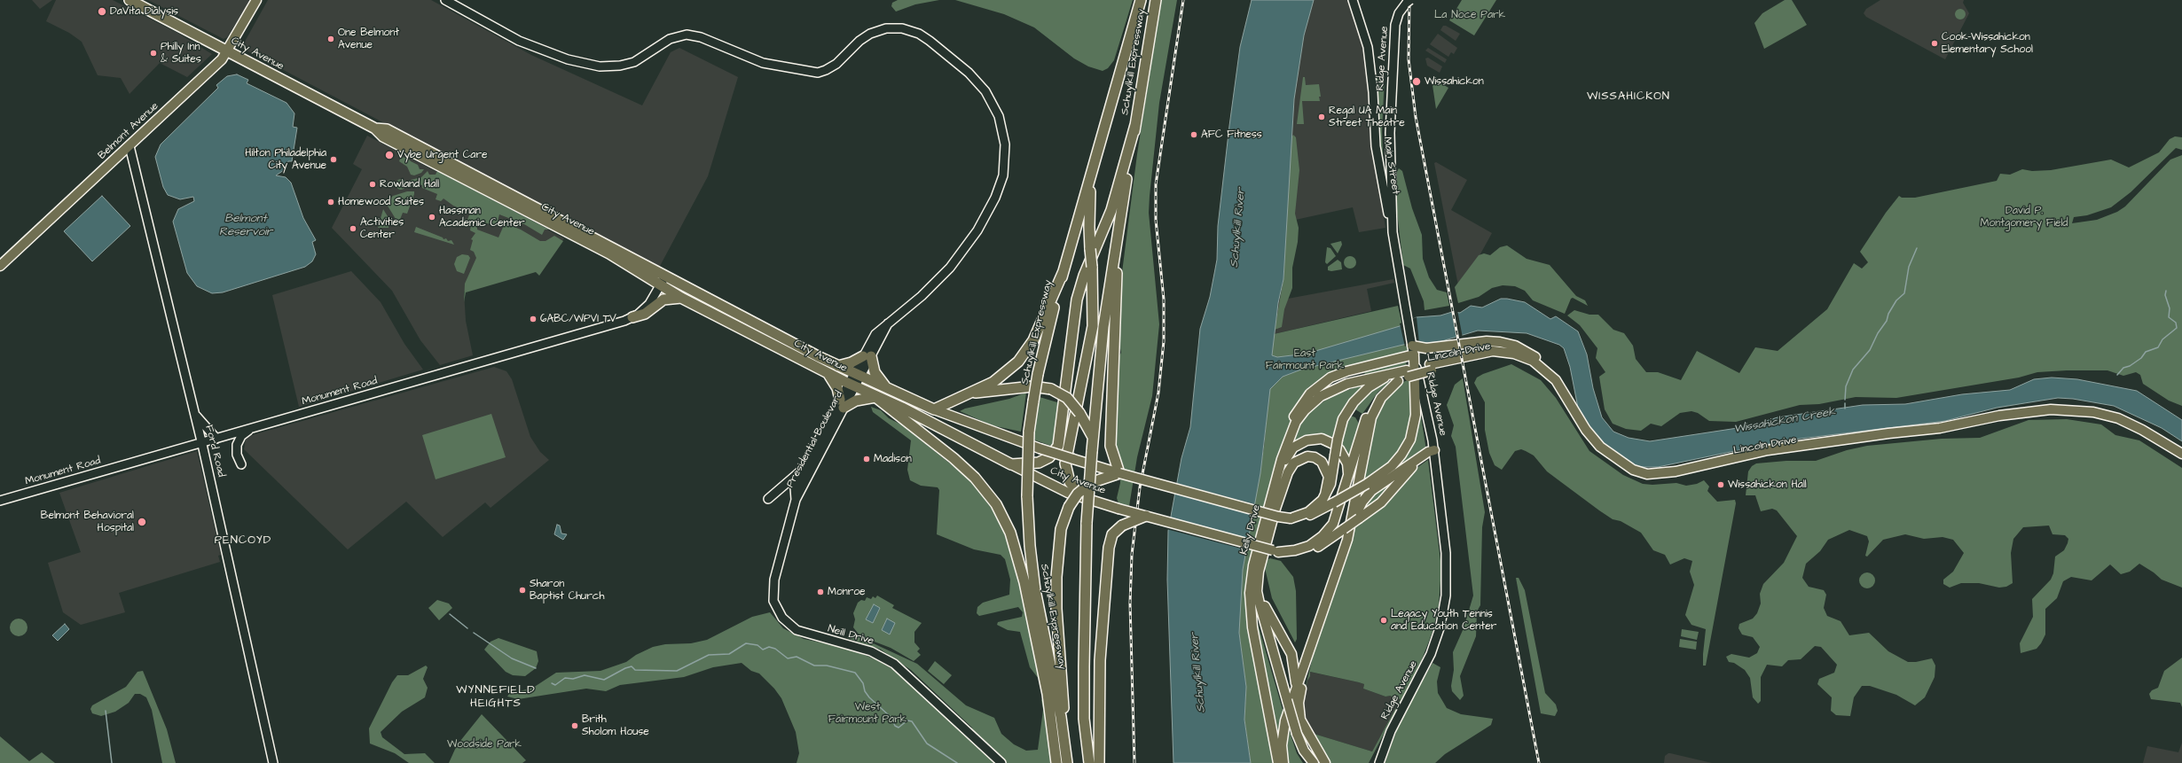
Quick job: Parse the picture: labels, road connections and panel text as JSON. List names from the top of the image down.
{
  "streets": {
    "highway": ["City Avenue", "Schuylkill Expressway"],
    "main road": [
      "Ridge Avenue",
      "Belmont Avenue",
      "Main Street",
      "Lincoln Drive",
      "Monument Road",
      "Presidential Boulevard",
      "Ford Road",
      "Kelly Drive",
      "Neill Drive"
    ]
  },
  "crossings": [
    ["City Avenue", "Ridge Avenue"],
    ["City Avenue", "Belmont Avenue"],
    ["City Avenue", "Monument Road"],
    ["City Avenue", "Presidential Boulevard"],
    ["Ridge Avenue", "Main Street"],
    ["Belmont Avenue", "Ford Road"],
    ["Lincoln Drive", "Kelly Drive"],
    ["Monument Road", "Ford Road"],
    ["Presidential Boulevard", "Neill Drive"]
  ],
  "districts": ["WISSAHICKON", "PENCOYD", "WYNNEFIELD HEIGHTS"],
  "water": ["Belmont Reservoir", "Schuylkill River", "Wissahickon Creek"],
  "parks": [
    "La Noce Park",
    "David P. Montgomery Field",
    "East Fairmount Park",
    "West Fairmount Park",
    "Woodside Park"
  ],
  "places": [
    "DaVita Dialysis",
    "One Belmont Avenue",
    "Cook-Wissahickon Elementary School",
    "Philly Inn & Suites",
    "Wissahickon",
    "Regal UA Main Street Theatre",
    "AFC Fitness",
    "Vybe Urgent Care",
    "Hilton Philadelphia City Avenue",
    "Rowland Hall",
    "Homewood Suites",
    "Hassman Academic Center",
    "Activities Center",
    "6ABC/WPVI TV",
    "Madison",
    "Wissahickon Hall",
    "Belmont Behavioral Hospital",
    "Sharon Baptist Church",
    "Monroe",
    "Legacy Youth Tennis and Education Center",
    "Brith Sholom House"
  ]
}
